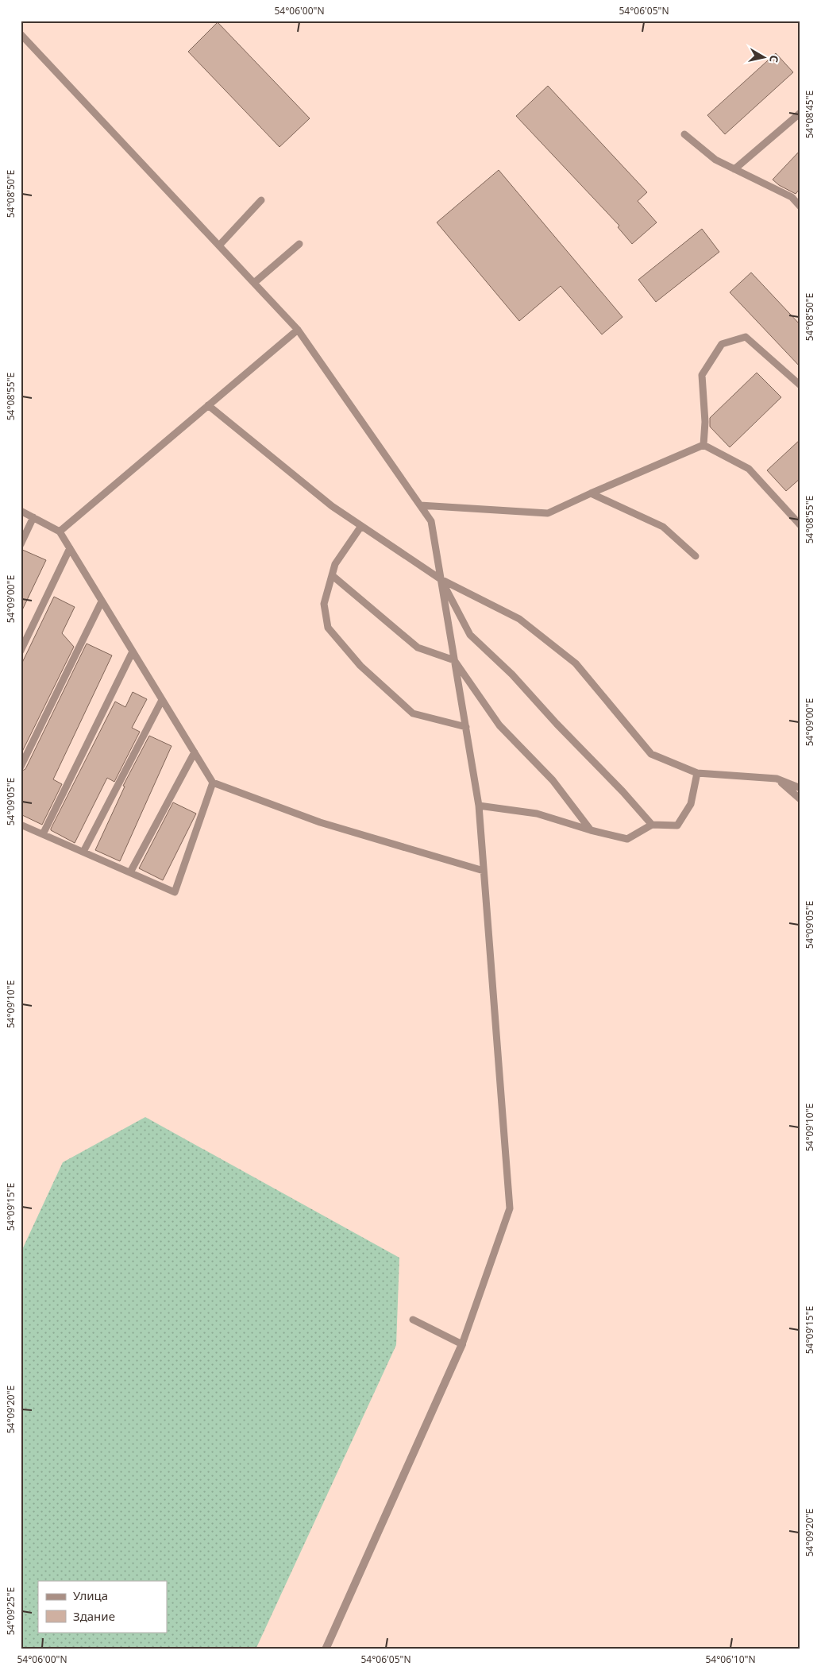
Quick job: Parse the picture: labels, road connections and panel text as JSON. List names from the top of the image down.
{
  "legend": ["Улица", "Здание"],
  "north": "right",
  "coordinates": [
    "54°06'00\"N",
    "54°06'05\"N",
    "54°08'45\"E",
    "54°08'50\"E",
    "54°08'55\"E",
    "54°09'00\"E",
    "54°09'05\"E",
    "54°09'10\"E",
    "54°09'15\"E",
    "54°09'20\"E",
    "54°09'25\"E",
    "54°06'10\"N"
  ]
}
